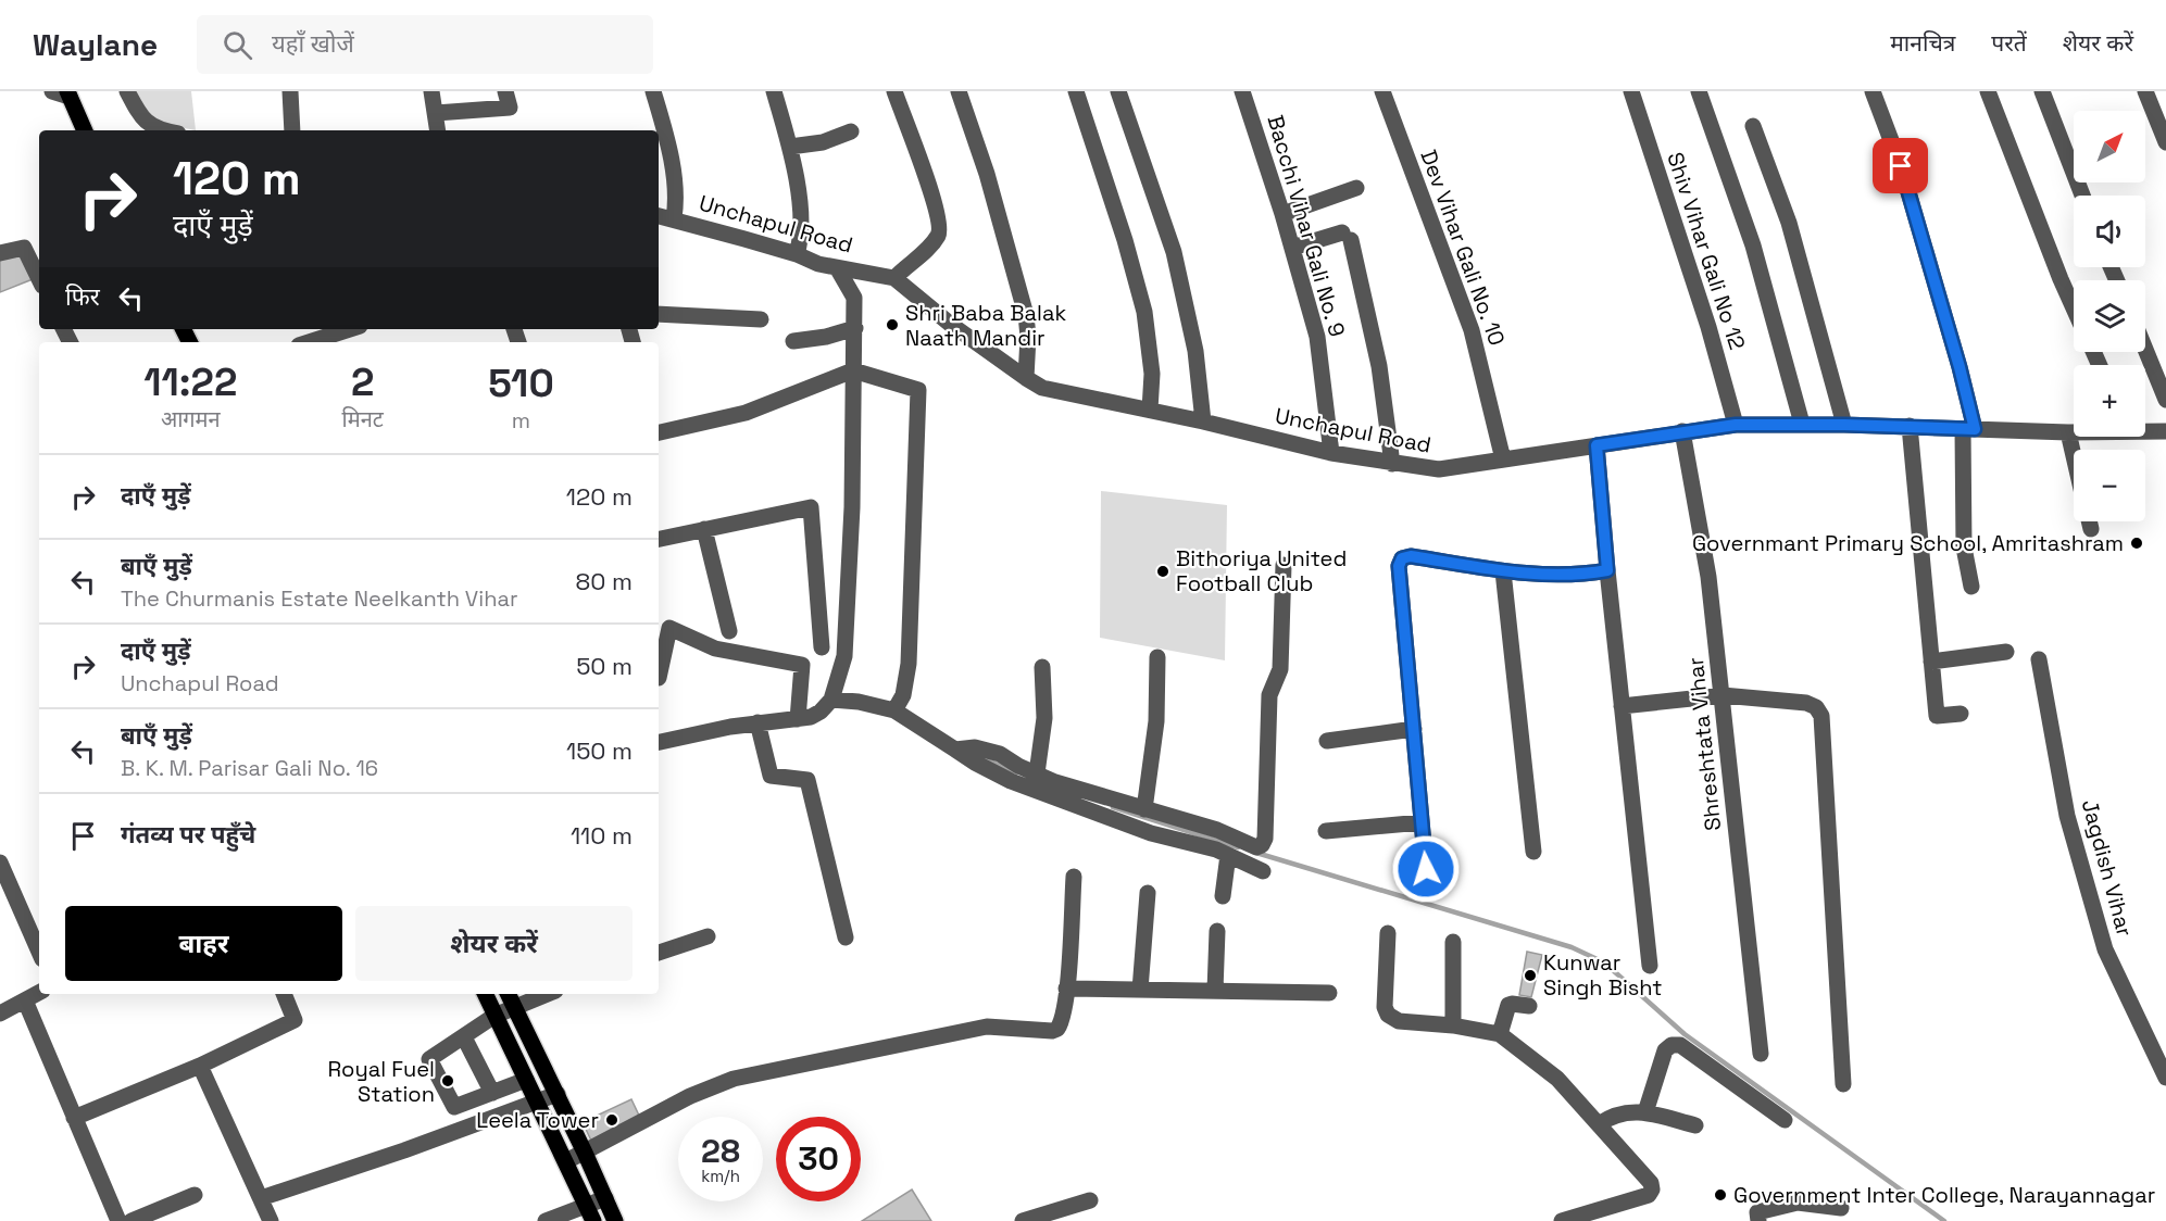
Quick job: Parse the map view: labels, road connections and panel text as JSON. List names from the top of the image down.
{
  "streets": {
    "street": [
      "Unchapul Road",
      "Bacchi Vihar Gali No. 9",
      "Dev Vihar Gali No. 10",
      "Shiv Vihar Gali No 12",
      "Shreshtata Vihar",
      "Jagdish Vihar"
    ]
  },
  "crossings": [
    ["Unchapul Road", "Bacchi Vihar Gali No. 9"],
    ["Unchapul Road", "Dev Vihar Gali No. 10"],
    ["Unchapul Road", "Shiv Vihar Gali No 12"],
    ["Unchapul Road", "Shreshtata Vihar"]
  ],
  "places": [
    "Shri Baba Balak Naath Mandir",
    "Governmant Primary School, Amritashram",
    "Bithoriya United Football Club",
    "Kunwar Singh Bisht",
    "Royal Fuel Station",
    "Leela Tower",
    "Government Inter College, Narayannagar"
  ],
  "north": "top right",
  "page": {
    "header": "Waylane",
    "search": "यहाँ खोजें",
    "nav": ["मानचित्र", "परतें", "शेयर करें"],
    "map_buttons": ["+", "−"],
    "turn": ["120 m", "दाएँ मुड़ें"],
    "then": "फिर",
    "eta": [
      "11:22",
      "आगमन",
      "2",
      "मिनट",
      "510",
      "m"
    ],
    "list": [
      {
        "name": "दाएँ मुड़ें",
        "value": "120 m"
      },
      {
        "name": "बाएँ मुड़ें",
        "note": "The Churmanis Estate Neelkanth Vihar",
        "value": "80 m"
      },
      {
        "name": "दाएँ मुड़ें",
        "note": "Unchapul Road",
        "value": "50 m"
      },
      {
        "name": "बाएँ मुड़ें",
        "note": "B. K. M. Parisar Gali No. 16",
        "value": "150 m"
      },
      {
        "name": "गंतव्य पर पहुँचे",
        "value": "110 m"
      }
    ],
    "buttons": ["बाहर", "शेयर करें"],
    "speed": "28 km/h",
    "limit": "30"
  }
}
